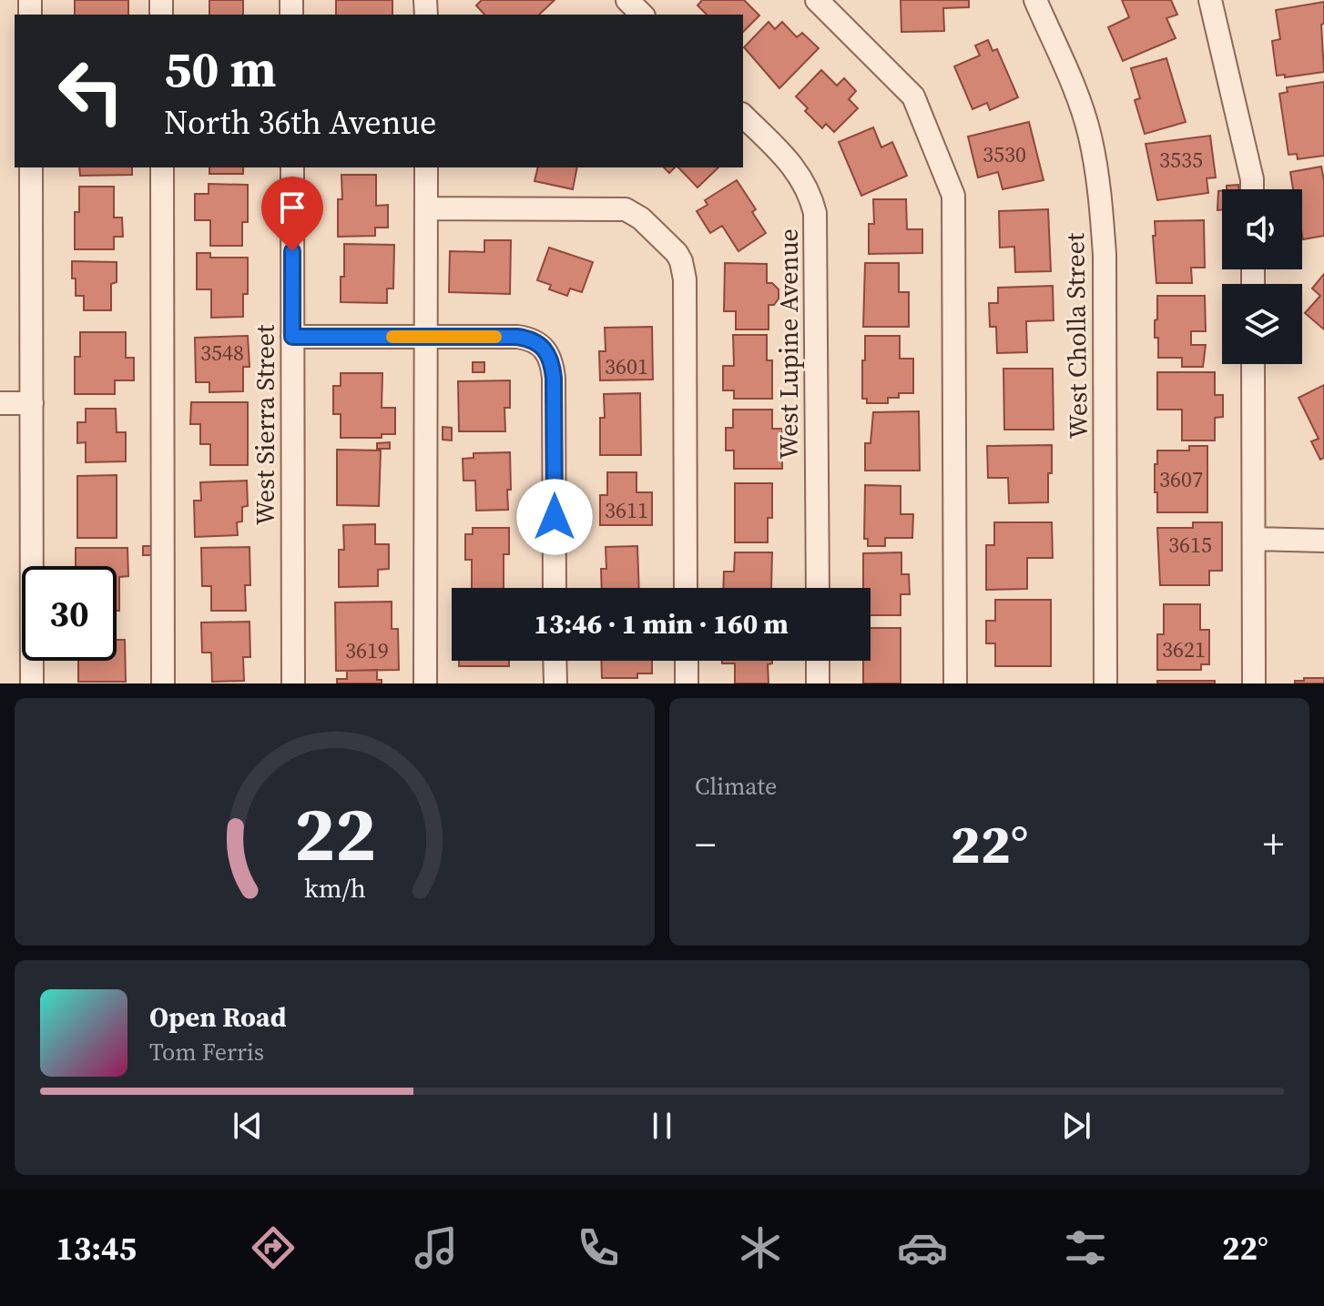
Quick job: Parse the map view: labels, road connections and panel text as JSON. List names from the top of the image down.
{
  "streets": {
    "street": ["West Cholla Street", "West Lupine Avenue", "West Sierra Street"]
  },
  "house_numbers": [
    "3530",
    "3535",
    "3548",
    "3601",
    "3607",
    "3611",
    "3615",
    "3621",
    "3619"
  ],
  "page": {
    "turn": ["50 m", "North 36th Avenue"],
    "limit": "30",
    "trip": "13:46 · 1 min · 160 m",
    "tile": "Climate",
    "heat": ["−", "22°", "+"],
    "song": ["Open Road", "Tom Ferris"],
    "tabs": ["13:45", "22°"],
    "gauge": ["22", "km/h"]
  }
}
